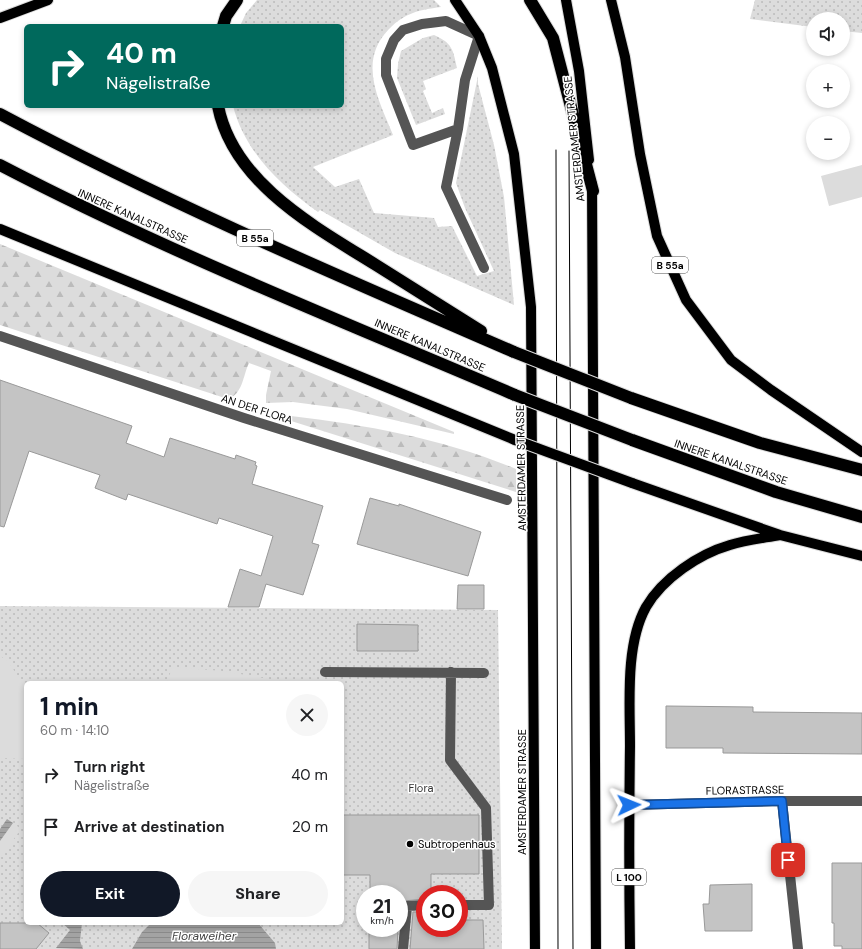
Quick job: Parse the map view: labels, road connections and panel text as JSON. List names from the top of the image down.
{
  "streets": {
    "highway": ["INNERE KANALSTRASSE", "B 55a"],
    "main road": ["AMSTERDAMER STRASSE", "L 100"],
    "street": ["AN DER FLORA", "FLORASTRASSE"]
  },
  "crossings": [
    ["FLORASTRASSE", "L 100"]
  ],
  "water": ["Floraweiher"],
  "parks": ["Flora"],
  "places": ["Subtropenhaus"],
  "page": {
    "map_buttons": ["+", "−"],
    "turn": ["40 m", "Nägelistraße"],
    "heading": ["1 min", "60 m · 14:10"],
    "list": [
      {
        "name": "Turn right",
        "note": "Nägelistraße",
        "value": "40 m"
      },
      {
        "name": "Arrive at destination",
        "value": "20 m"
      }
    ],
    "buttons": ["Exit", "Share"],
    "speed": "21 km/h",
    "limit": "30"
  }
}
